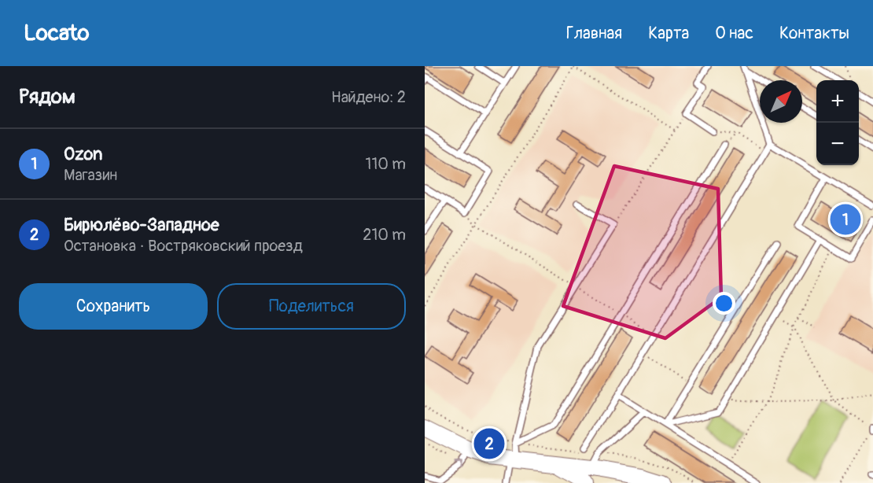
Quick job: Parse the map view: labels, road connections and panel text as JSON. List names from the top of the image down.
{
  "north": "top right",
  "page": {
    "header": "Locato",
    "nav": [
      "Главная",
      "Карта",
      "О нас",
      "Контакты"
    ],
    "heading": ["Рядом", "Найдено: 2"],
    "map_buttons": ["+", "−"],
    "list": [
      {
        "mark": "1",
        "name": "Ozon",
        "note": "Магазин",
        "value": "110 m"
      },
      {
        "mark": "2",
        "name": "Бирюлёво-Западное",
        "note": "Остановка · Востряковский проезд",
        "value": "210 m"
      }
    ],
    "pins": ["1", "2"],
    "buttons": ["Сохранить", "Поделиться"]
  }
}
